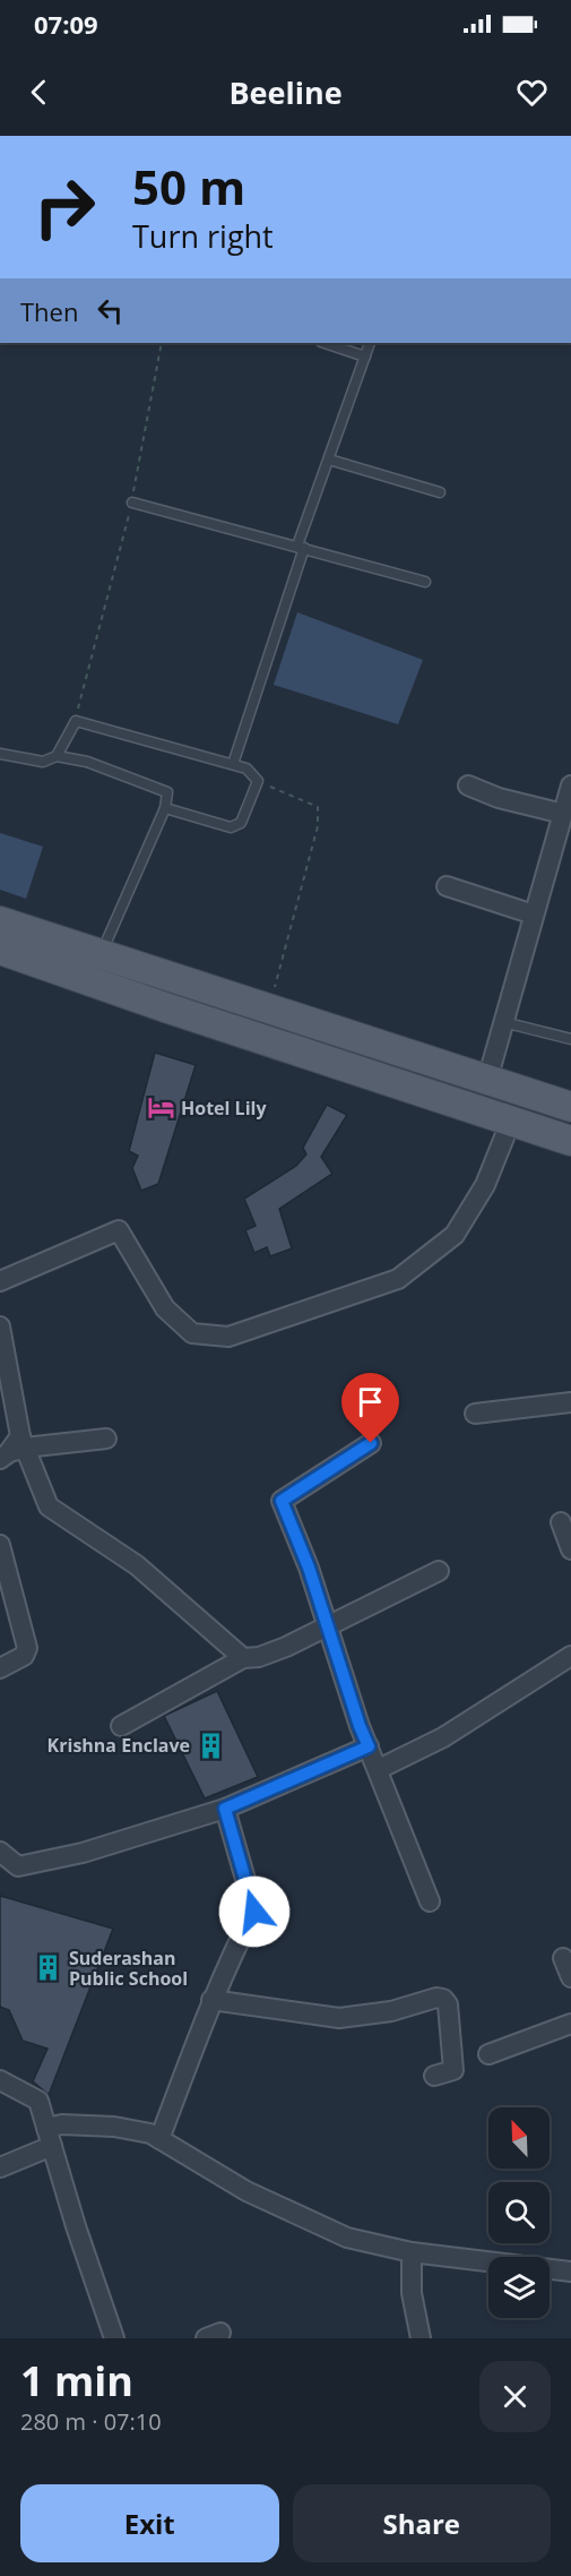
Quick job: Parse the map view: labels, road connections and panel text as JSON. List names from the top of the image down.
{
  "places": {
    "hotel": ["Hotel Lily"],
    "building": ["Krishna Enclave", "Suderashan Public School"]
  },
  "north": "top left",
  "page": {
    "status": "07:09",
    "header": "Beeline",
    "turn": ["50 m", "Turn right"],
    "then": "Then",
    "heading": ["1 min", "280 m · 07:10"],
    "buttons": ["Exit", "Share"]
  }
}
